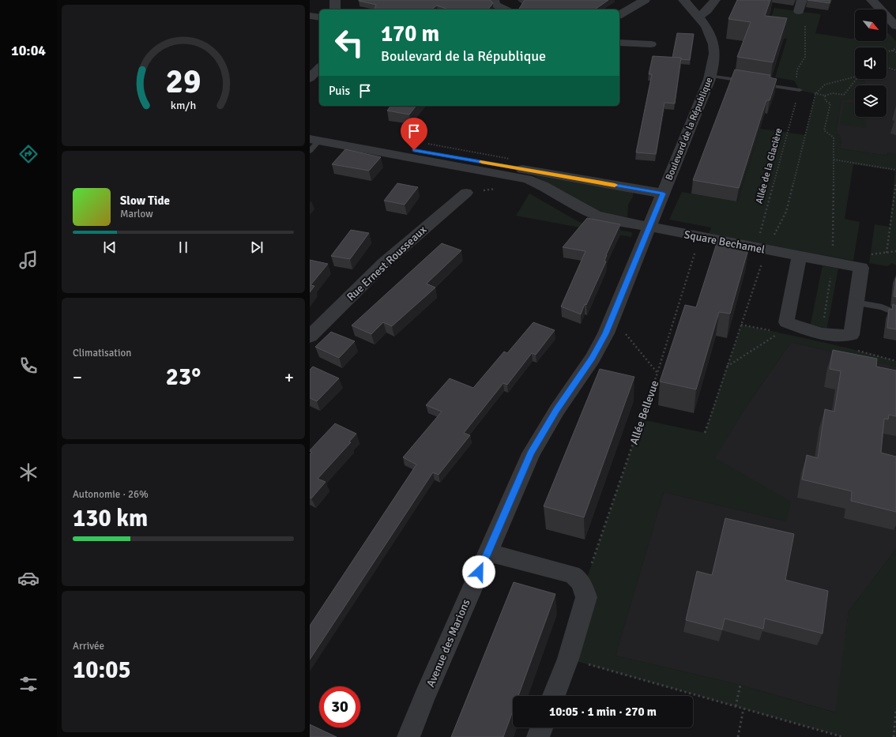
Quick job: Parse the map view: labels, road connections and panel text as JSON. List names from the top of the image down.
{
  "streets": {
    "street": [
      "Boulevard de la République",
      "Square Bechamel",
      "Rue Ernest Rousseaux",
      "Avenue des Marions"
    ],
    "path": ["Allée de la Glacière", "Allée Bellevue"]
  },
  "crossings": [
    ["Boulevard de la République", "Square Bechamel"],
    ["Boulevard de la République", "Avenue des Marions"],
    ["Allée de la Glacière", "Square Bechamel"],
    ["Square Bechamel", "Allée Bellevue"],
    ["Square Bechamel", "Avenue des Marions"]
  ],
  "north": "bottom right",
  "page": {
    "tabs": "10:04",
    "turn": ["170 m", "Boulevard de la République"],
    "then": "Puis",
    "song": ["Slow Tide", "Marlow"],
    "tile": [
      "Climatisation",
      ["Autonomie · 26%", "130 km"],
      ["Arrivée", "10:05"]
    ],
    "heat": ["−", "23°", "+"],
    "limit": "30",
    "trip": "10:05 · 1 min · 270 m",
    "gauge": ["29", "km/h"]
  }
}
